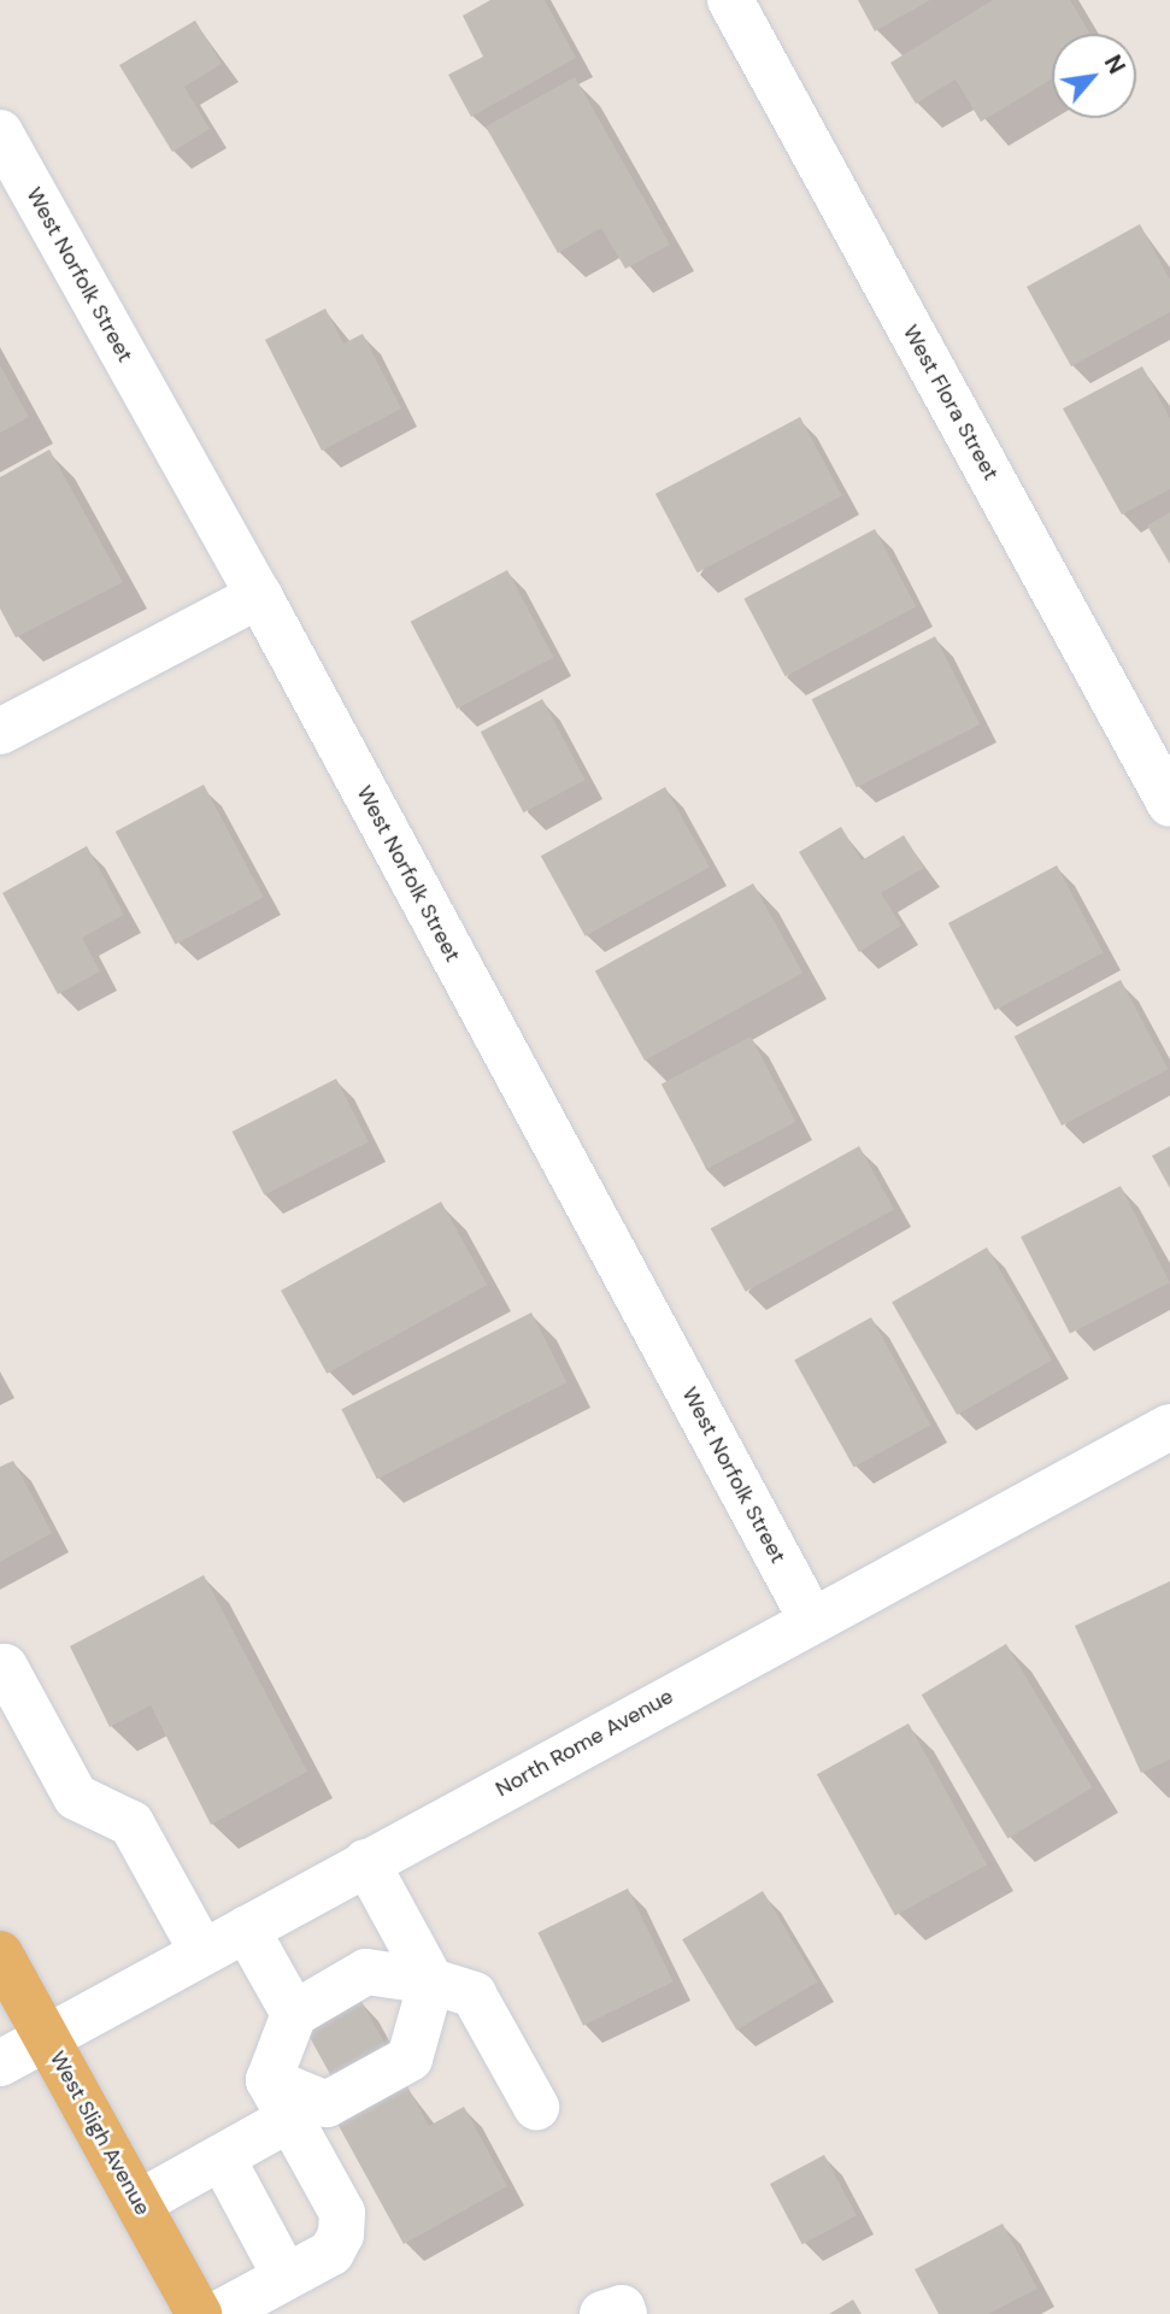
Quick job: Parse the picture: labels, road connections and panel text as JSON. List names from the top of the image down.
{
  "streets": {
    "main road": ["West Sligh Avenue"],
    "street": ["West Norfolk Street", "West Flora Street", "North Rome Avenue"]
  },
  "crossings": [
    ["West Norfolk Street", "North Rome Avenue"],
    ["North Rome Avenue", "West Sligh Avenue"]
  ],
  "north": "top right"
}
